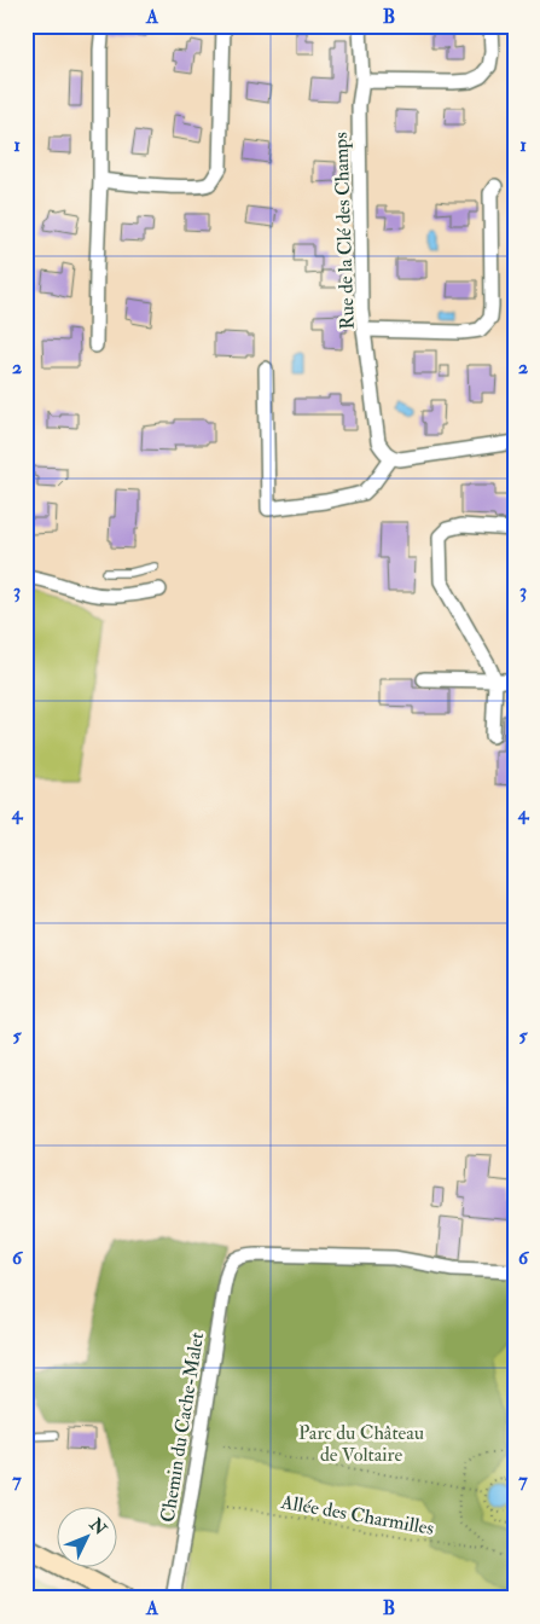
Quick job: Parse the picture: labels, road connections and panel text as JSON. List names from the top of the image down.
{
  "streets": {
    "street": ["Rue de la Clé des Champs", "Chemin du Cache-Malet"],
    "path": ["Allée des Charmilles"]
  },
  "parks": ["Parc du Château de Voltaire"],
  "north": "top right",
  "grid": {
    "columns": ["A", "B"],
    "rows": [
      "1",
      "2",
      "3",
      "4",
      "5",
      "6",
      "7"
    ]
  }
}
